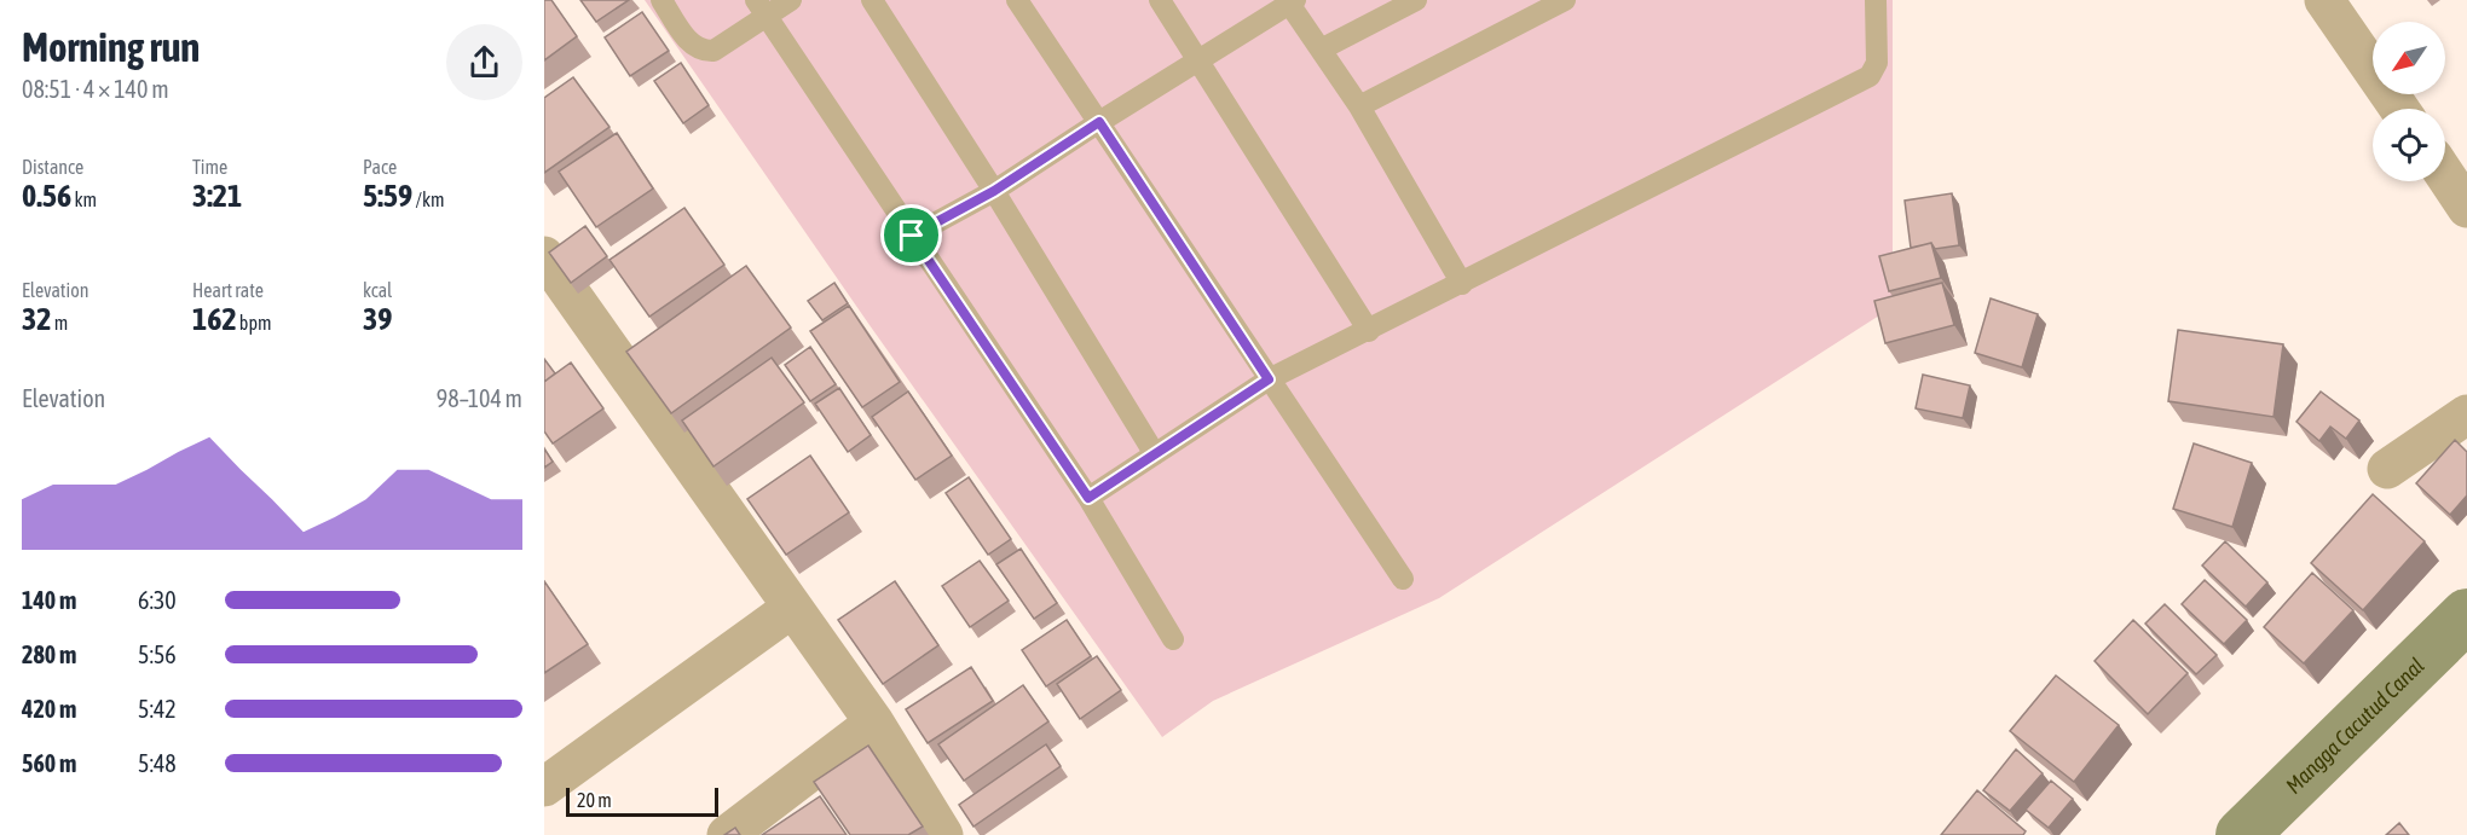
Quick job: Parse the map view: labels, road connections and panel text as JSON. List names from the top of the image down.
{
  "water": ["Mangga Cacutud Canal"],
  "scale_bar": "20 m",
  "north": "bottom left",
  "page": {
    "heading": ["Morning run", "08:51 · 4 × 140 m"],
    "stats": [
      ["Distance", "0.56 km"],
      ["Time", "3:21"],
      ["Pace", "5:59 /km"],
      ["Elevation", "32 m"],
      ["Heart rate", "162 bpm"],
      ["kcal", "39"]
    ],
    "chart": ["Elevation", "98–104 m"],
    "list": [
      {
        "name": "140 m",
        "note": "6:30"
      },
      {
        "name": "280 m",
        "note": "5:56"
      },
      {
        "name": "420 m",
        "note": "5:42"
      },
      {
        "name": "560 m",
        "note": "5:48"
      }
    ],
    "scale": "20 m"
  }
}
